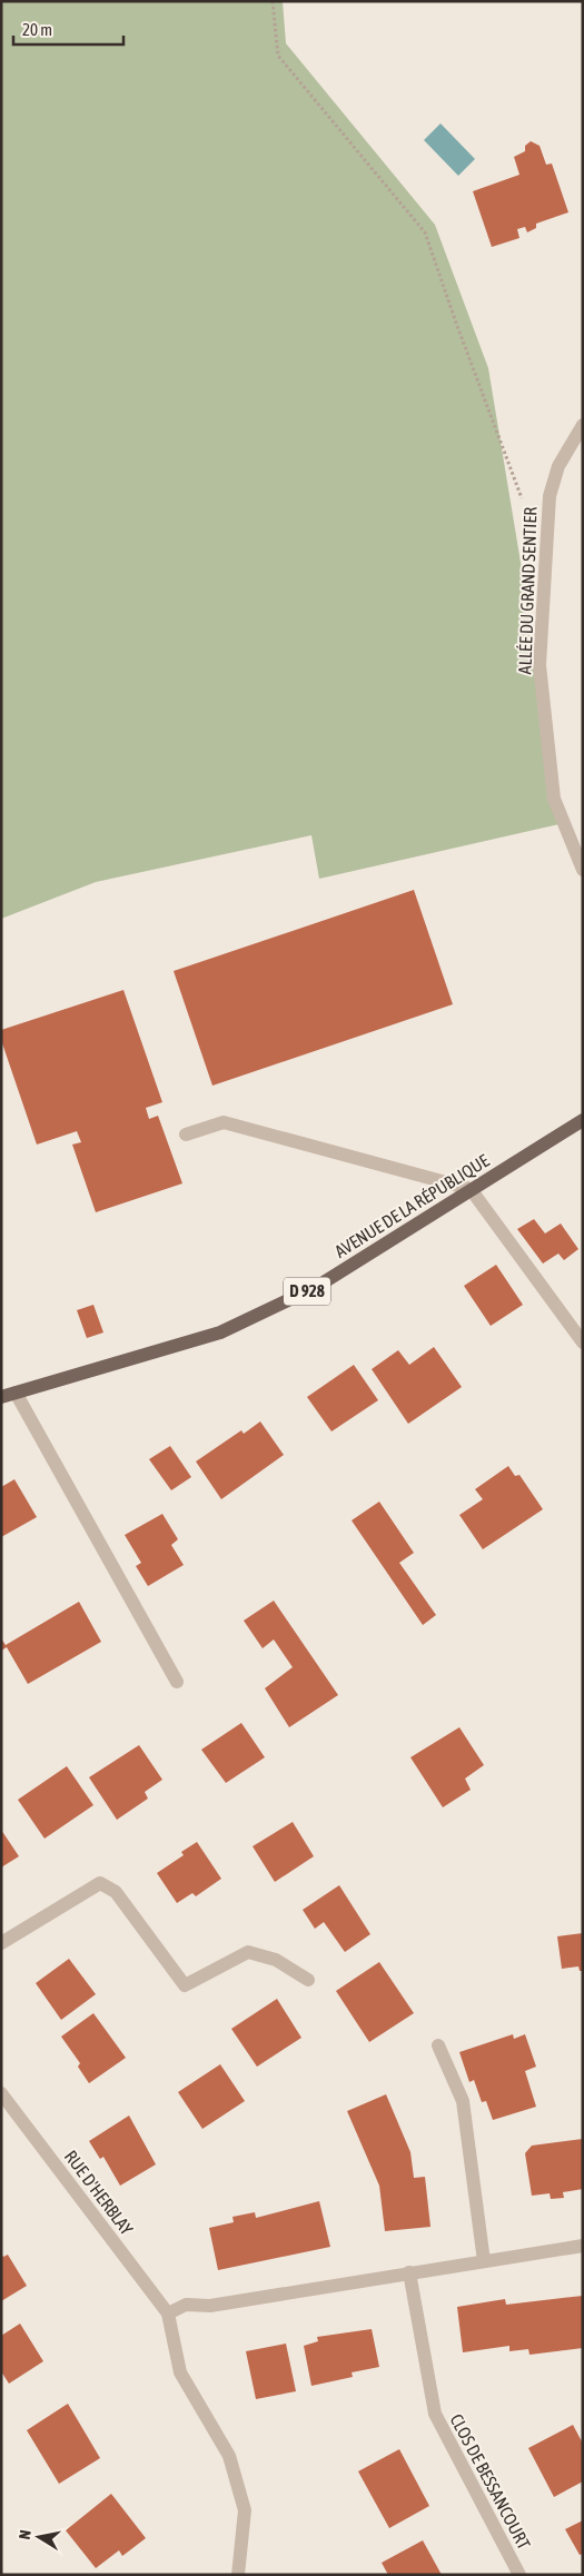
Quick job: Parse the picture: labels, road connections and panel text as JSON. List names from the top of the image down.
{
  "streets": {
    "main road": ["AVENUE DE LA RÉPUBLIQUE", "D 928"],
    "street": ["ALLÉE DU GRAND SENTIER", "RUE D'HERBLAY", "CLOS DE BESSANCOURT"]
  },
  "scale_bar": "20 m",
  "north": "left"
}
